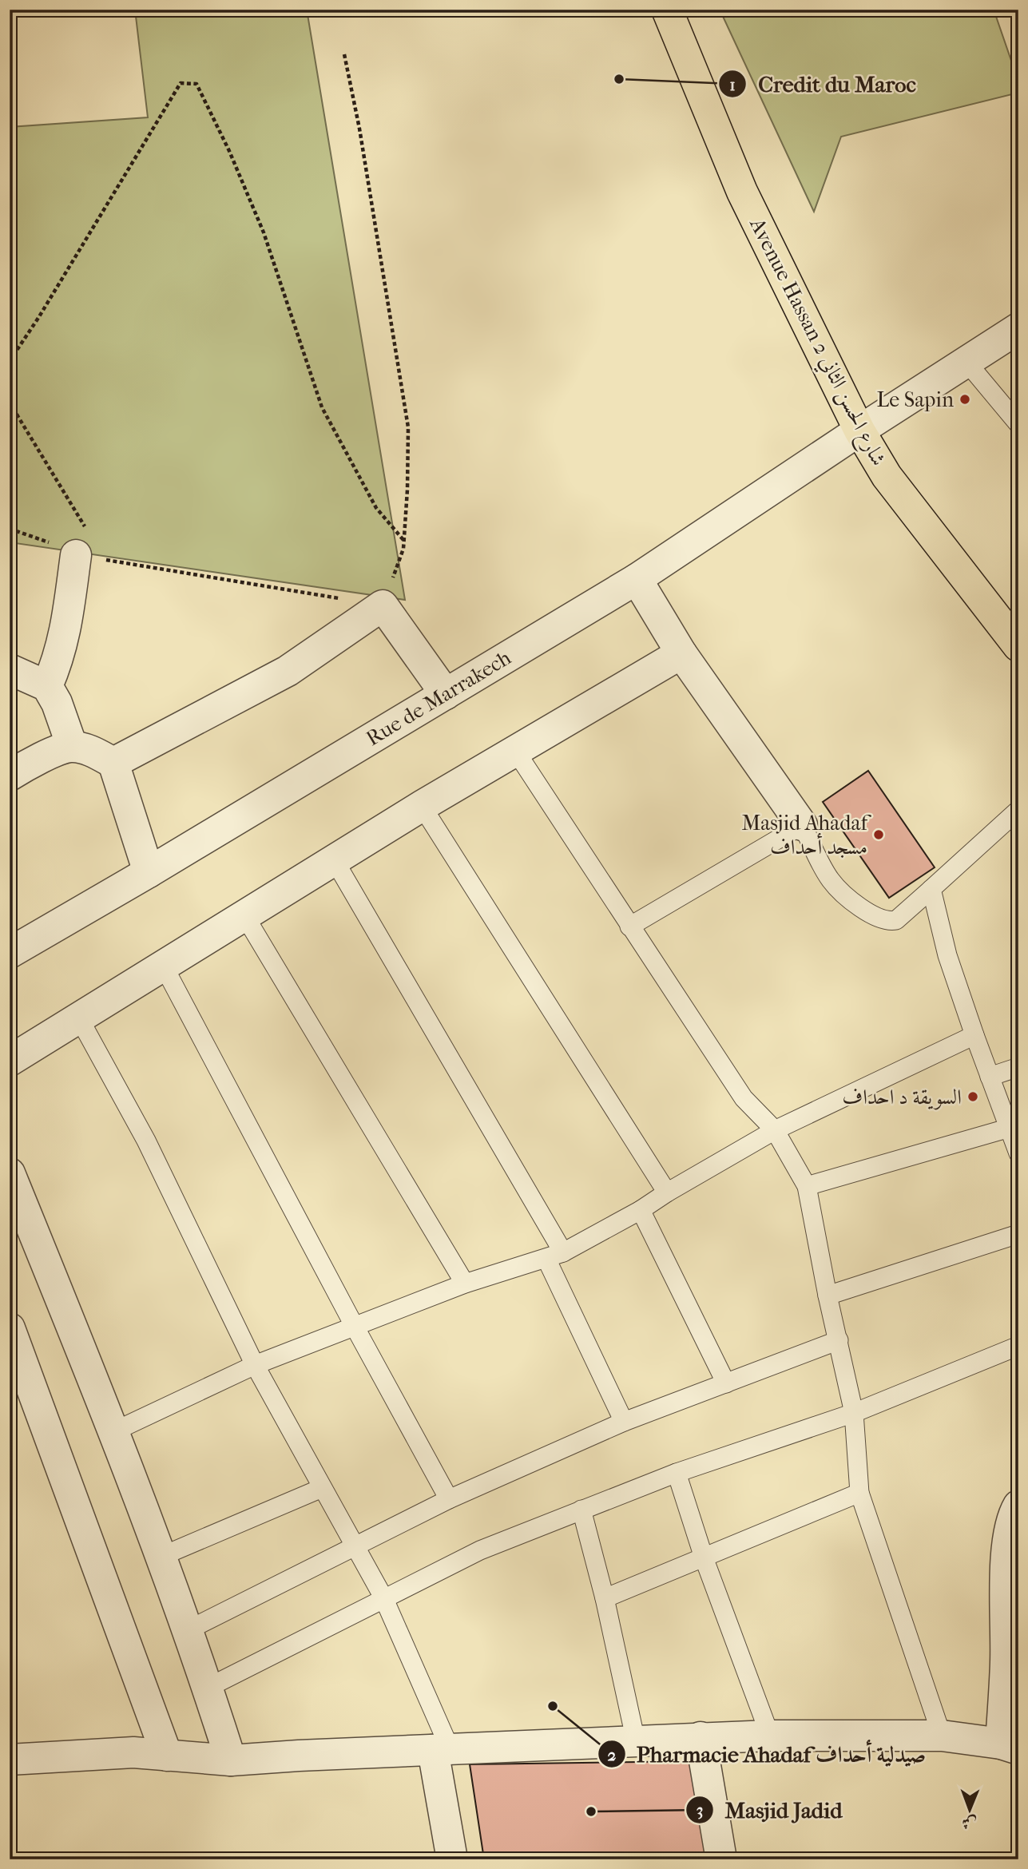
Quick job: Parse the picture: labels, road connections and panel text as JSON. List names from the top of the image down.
{
  "streets": {
    "main road": ["Avenue Hassan 2 شارع الحسن الثاني"],
    "street": ["Rue de Marrakech"]
  },
  "crossings": [
    ["Avenue Hassan 2 شارع الحسن الثاني", "Rue de Marrakech"]
  ],
  "places": [
    "Credit du Maroc",
    "Le Sapin",
    "Masjid Ahadaf مسجد أحداف",
    "السويقة د احداف",
    "Pharmacie Ahadaf صيدلية أحداف",
    "Masjid Jadid"
  ],
  "north": "bottom"
}
